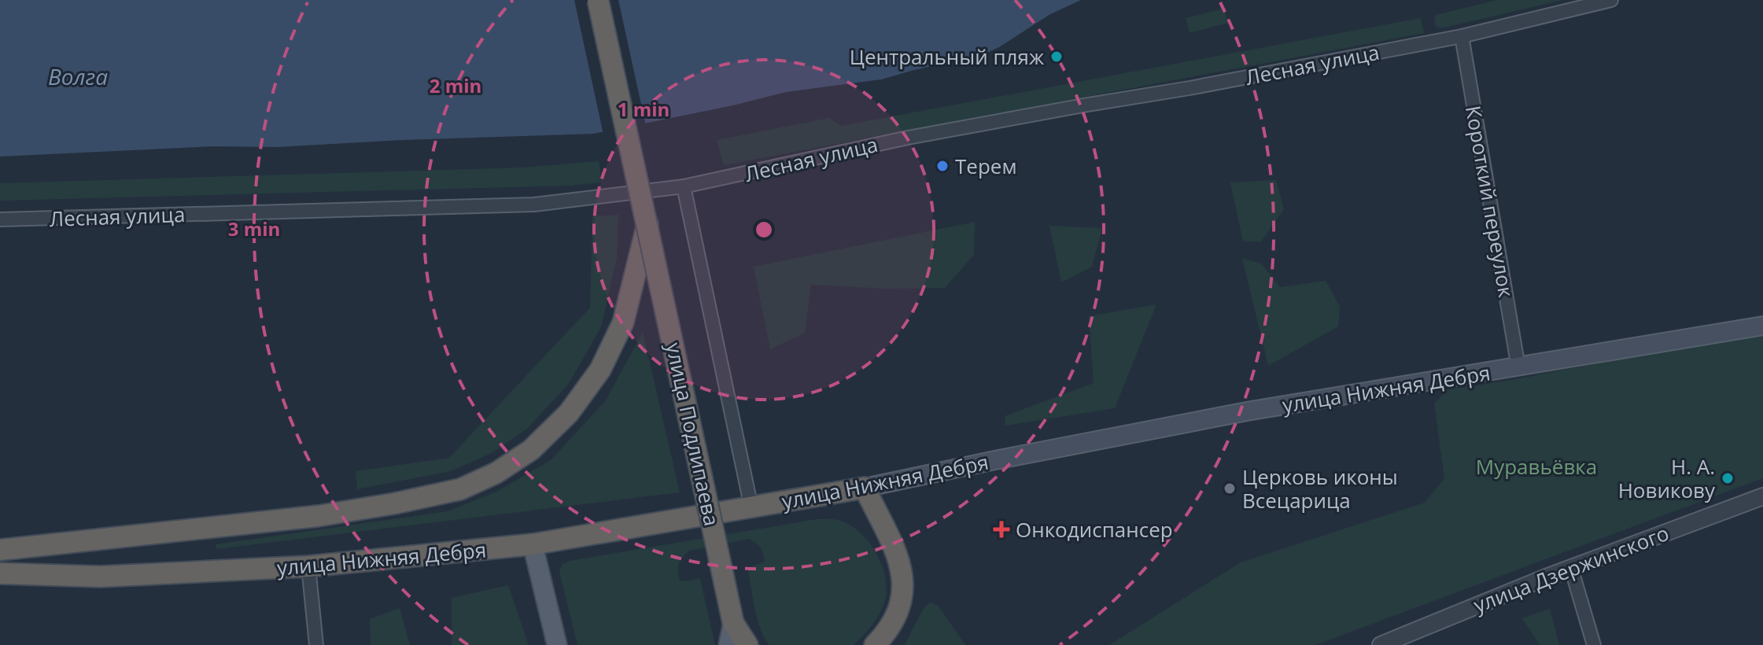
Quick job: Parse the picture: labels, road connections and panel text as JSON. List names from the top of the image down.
{
  "streets": {
    "highway": ["улица Нижняя Дебря", "улица Подлипаева"],
    "street": ["Лесная улица", "Короткий переулок", "улица Дзержинского"]
  },
  "crossings": [
    ["Лесная улица", "Короткий переулок"],
    ["Короткий переулок", "улица Нижняя Дебря"]
  ],
  "water": ["Волга"],
  "parks": ["Муравьёвка"],
  "places": {
    "other": [
      "Центральный пляж",
      "Терем",
      "Н. А. Новикову",
      "Церковь иконы Всецарица"
    ],
    "health": ["Онкодиспансер"]
  },
  "rings": ["2 min", "1 min", "3 min"]
}
